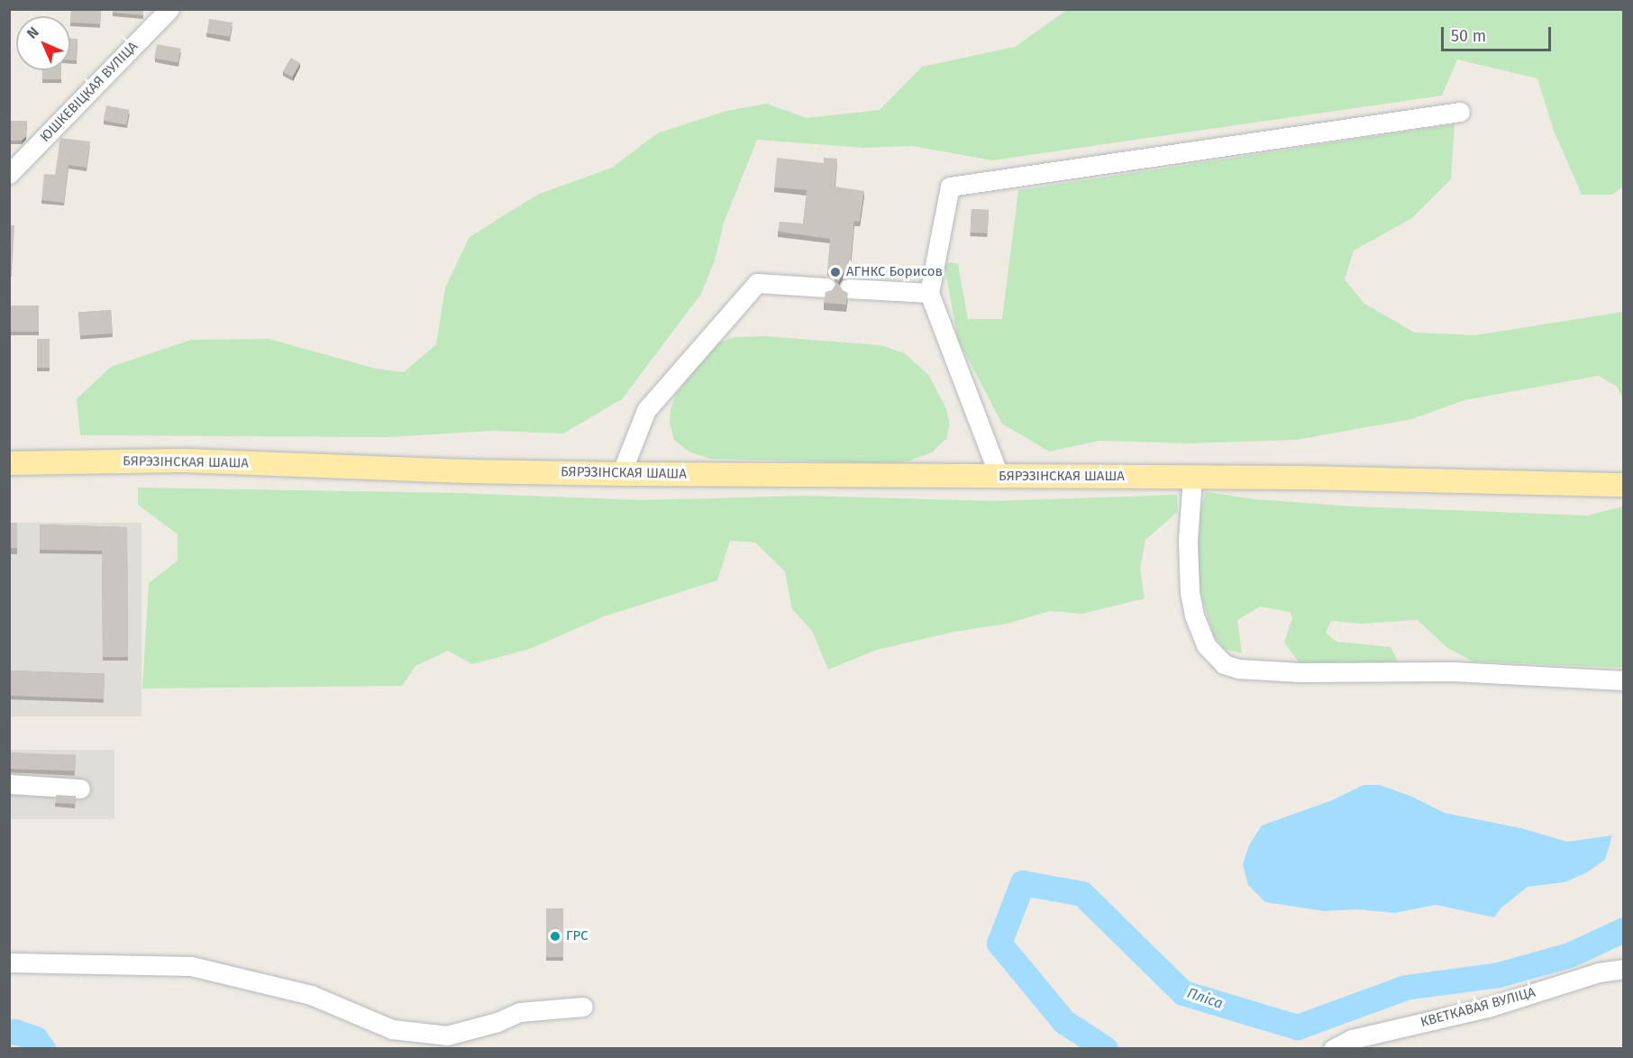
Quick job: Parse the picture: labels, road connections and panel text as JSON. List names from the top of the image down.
{
  "streets": {
    "main road": ["БЯРЭЗІНСКАЯ ШАША"],
    "street": ["ЮШКЕВІЦКАЯ ВУЛІЦА", "КВЕТКАВАЯ ВУЛІЦА"]
  },
  "water": ["Пліса"],
  "places": ["АГНКС Борисов", "ГРС"],
  "scale_bar": "50 m",
  "north": "top left"
}
